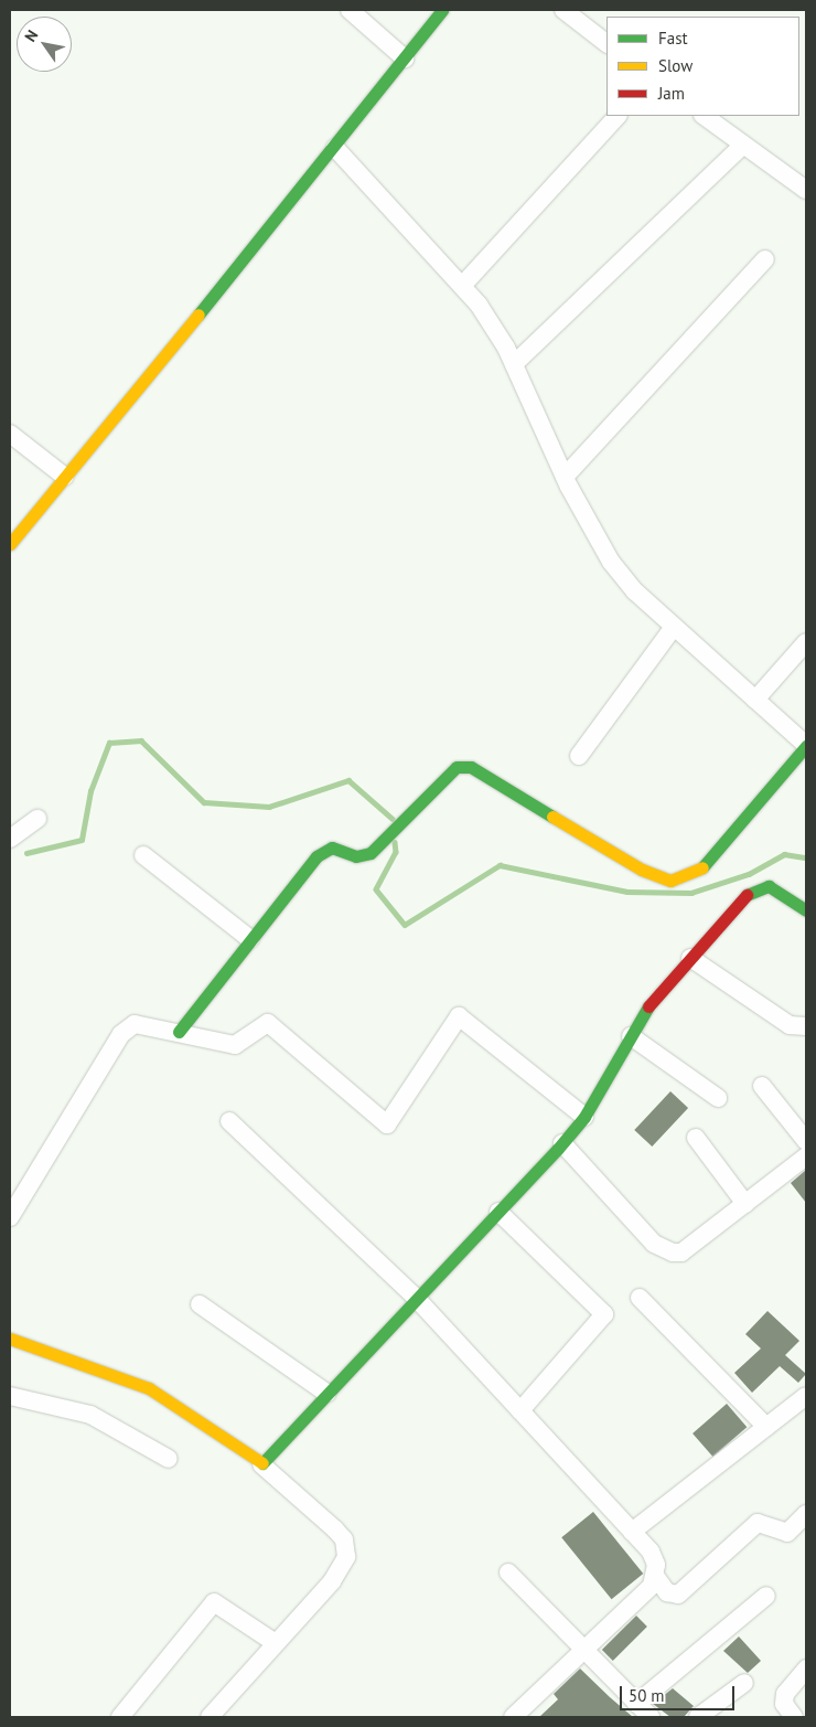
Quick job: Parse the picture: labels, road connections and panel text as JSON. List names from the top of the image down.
{
  "legend": ["Fast", "Slow", "Jam"],
  "scale_bar": "50 m",
  "north": "top left"
}
